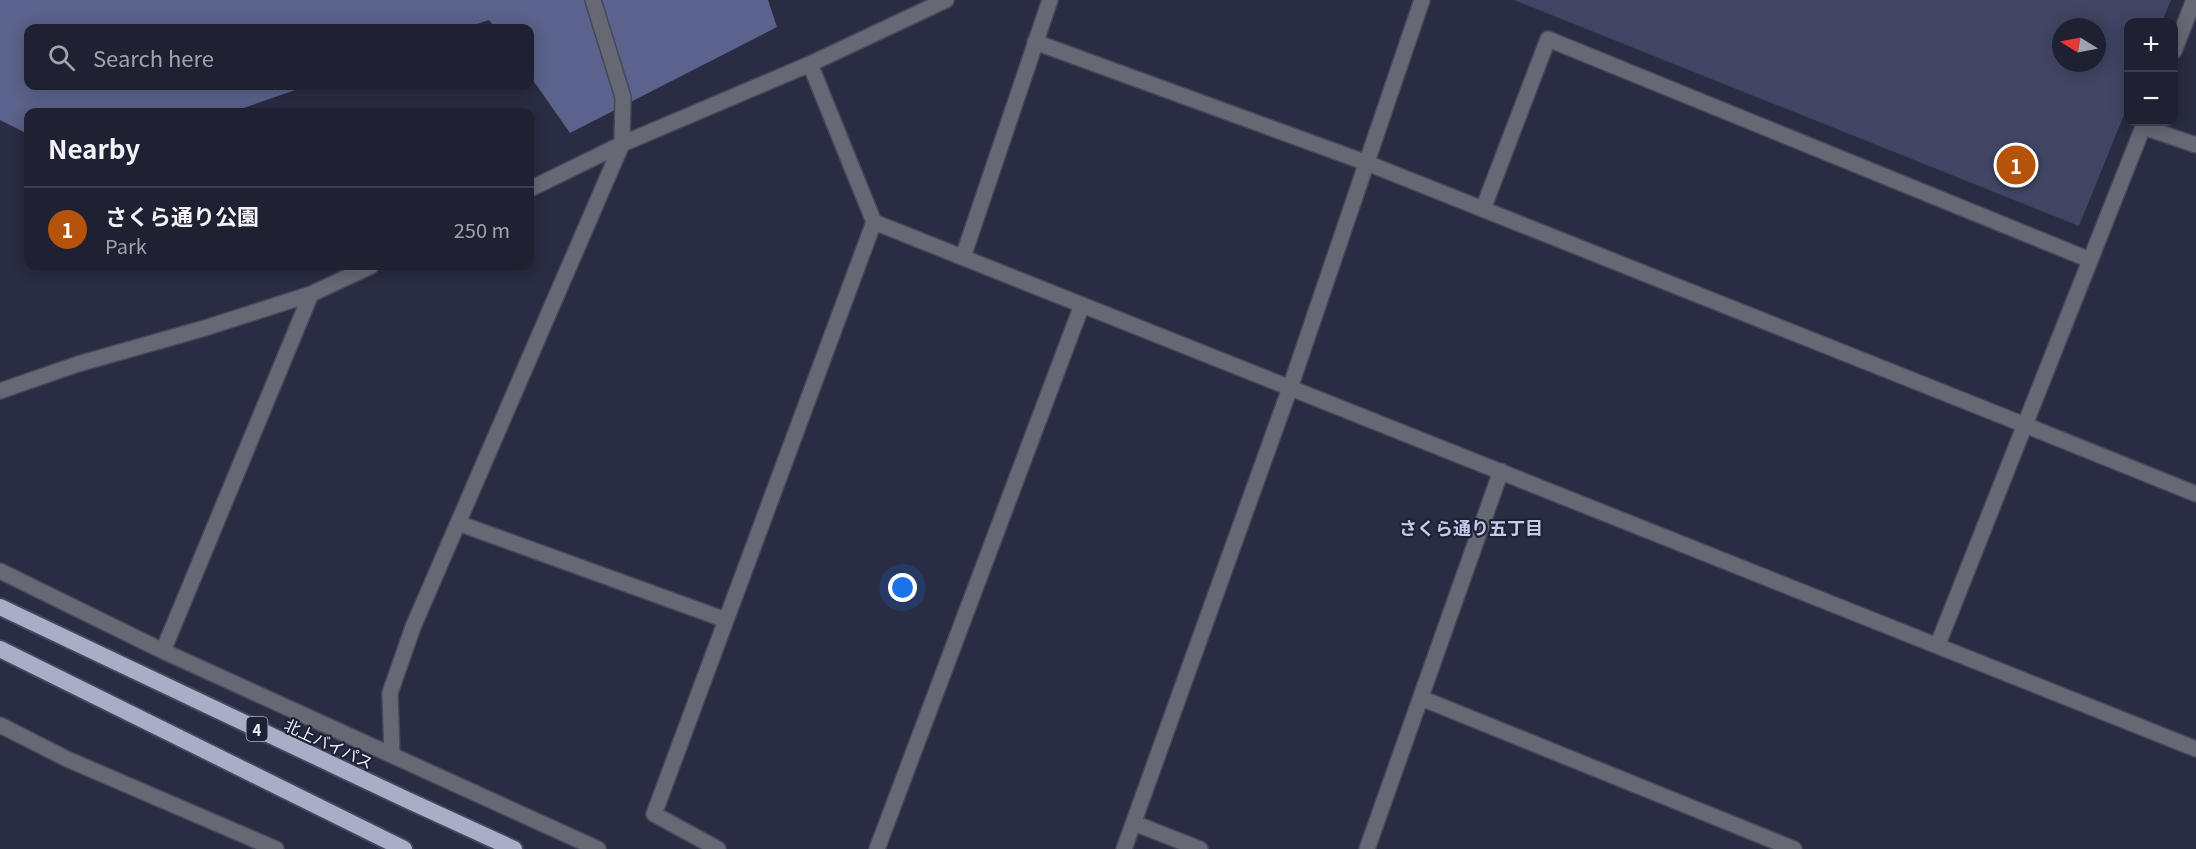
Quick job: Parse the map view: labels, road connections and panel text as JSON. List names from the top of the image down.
{
  "streets": {
    "highway": ["4", "北上バイパス"]
  },
  "districts": ["さくら通り五丁目"],
  "north": "left",
  "page": {
    "map_buttons": ["+", "−"],
    "search": "Search here",
    "heading": "Nearby",
    "pins": "1",
    "list": [
      {
        "mark": "1",
        "name": "さくら通り公園",
        "note": "Park",
        "value": "250 m"
      }
    ]
  }
}
